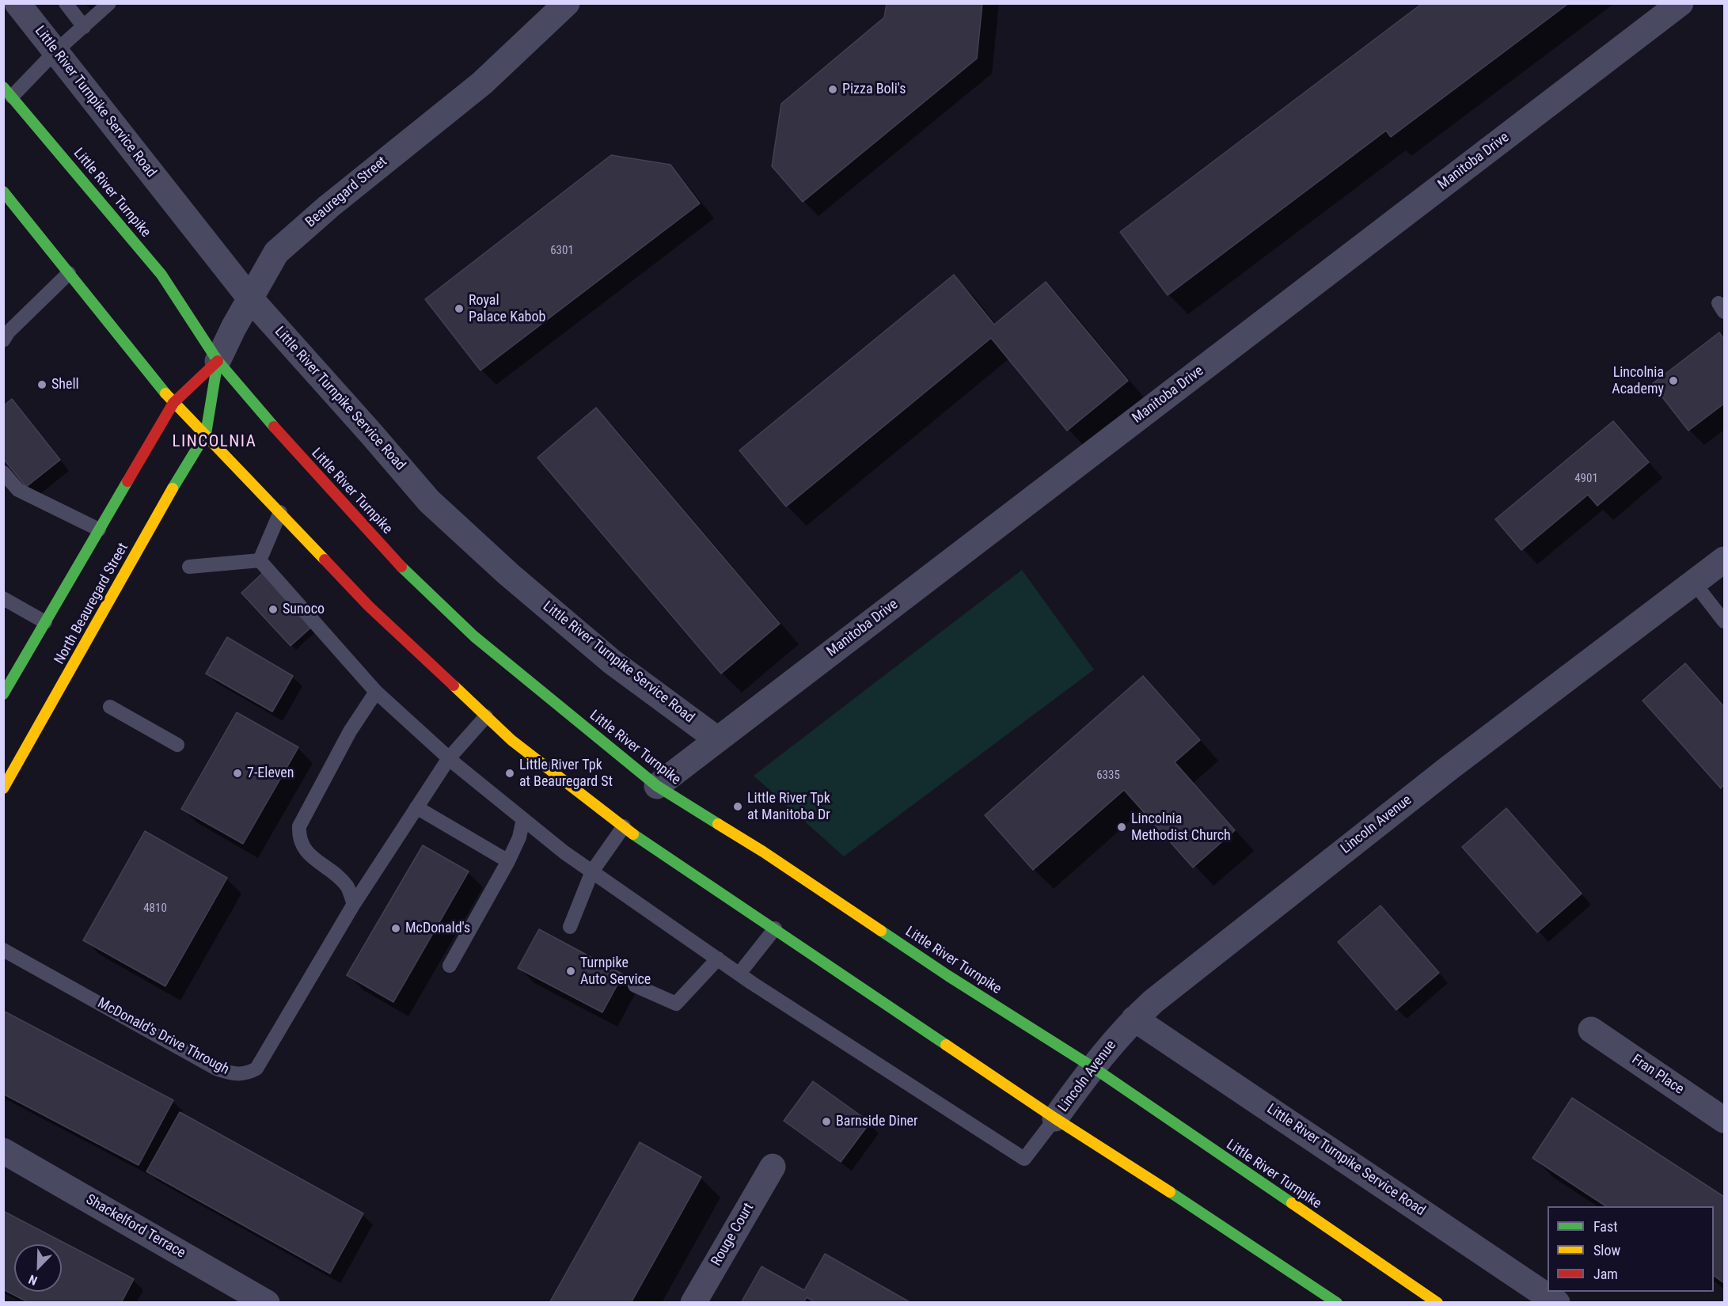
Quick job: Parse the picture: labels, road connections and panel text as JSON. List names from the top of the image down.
{
  "streets": {
    "main road": ["Beauregard Street", "Little River Turnpike", "North Beauregard Street"],
    "street": [
      "Little River Turnpike Service Road",
      "Manitoba Drive",
      "Lincoln Avenue",
      "Fran Place",
      "Shackelford Terrace",
      "Rouge Court"
    ],
    "lane": ["McDonald's Drive Through"]
  },
  "crossings": [
    ["Little River Turnpike Service Road", "Manitoba Drive"],
    ["Little River Turnpike Service Road", "Beauregard Street"],
    ["Little River Turnpike Service Road", "Lincoln Avenue"],
    ["Manitoba Drive", "Little River Turnpike"],
    ["Beauregard Street", "Little River Turnpike"],
    ["Beauregard Street", "North Beauregard Street"],
    ["Little River Turnpike", "North Beauregard Street"],
    ["Little River Turnpike", "Lincoln Avenue"]
  ],
  "districts": ["LINCOLNIA"],
  "places": [
    "Pizza Boli's",
    "Royal Palace Kabob",
    "Lincolnia Academy",
    "Shell",
    "Sunoco",
    "7-Eleven",
    "Little River Tpk at Beauregard St",
    "Little River Tpk at Manitoba Dr",
    "Lincolnia Methodist Church",
    "McDonald's",
    "Turnpike Auto Service",
    "Barnside Diner"
  ],
  "house_numbers": [
    "6301",
    "4901",
    "6335",
    "4810"
  ],
  "legend": ["Fast", "Slow", "Jam"],
  "north": "bottom left"
}
